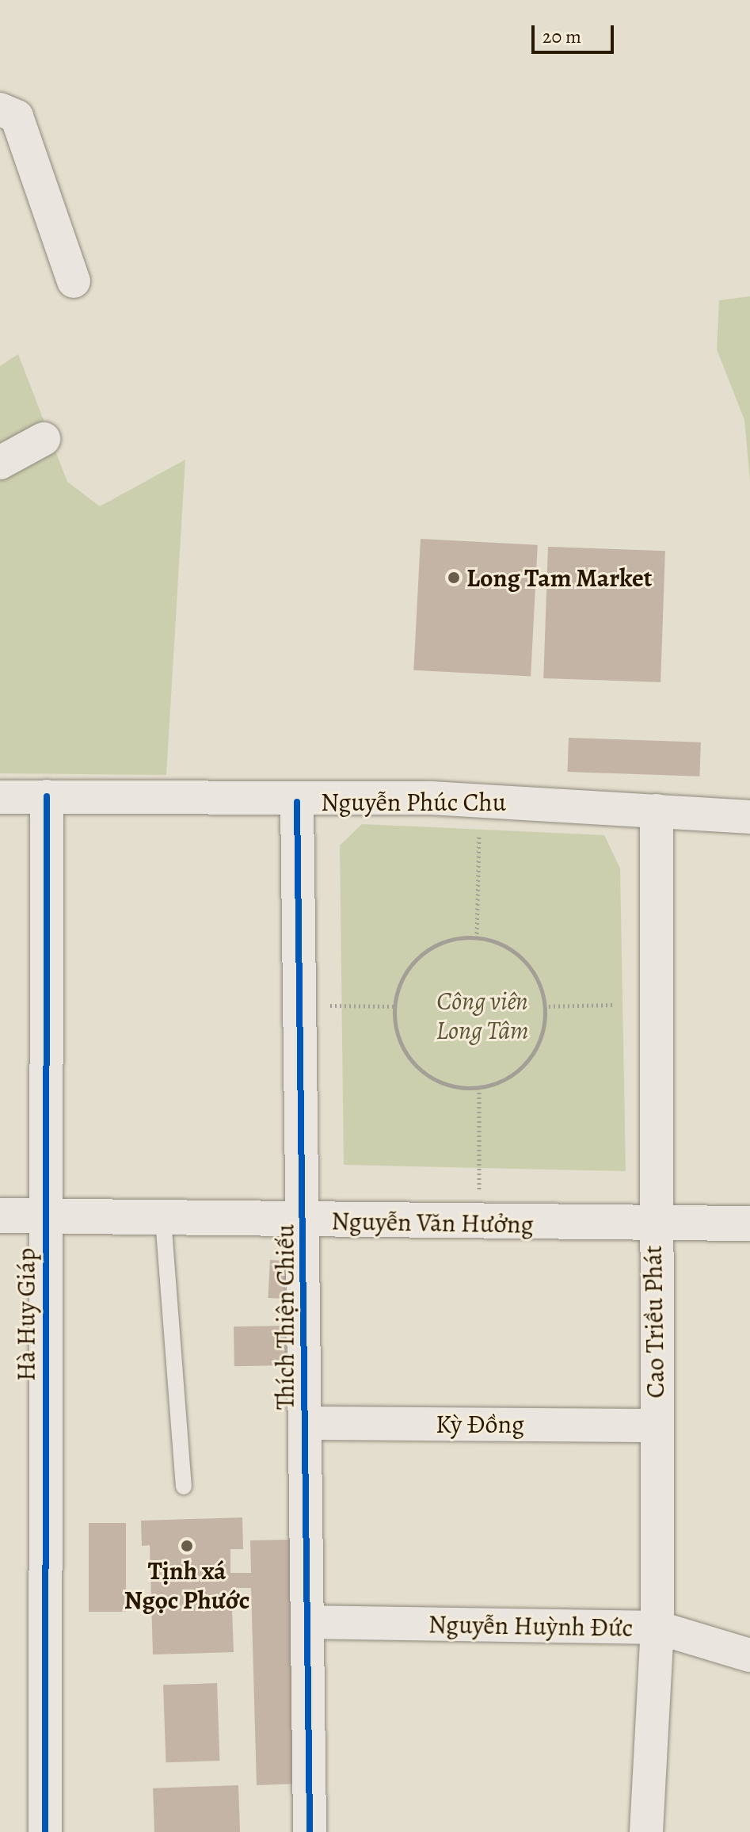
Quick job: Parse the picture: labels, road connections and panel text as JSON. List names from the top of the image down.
{
  "streets": {
    "street": [
      "Nguyễn Phúc Chu",
      "Nguyễn Văn Hưởng",
      "Hà Huy Giáp",
      "Thích Thiện Chiếu",
      "Cao Triều Phát",
      "Kỳ Đồng",
      "Nguyễn Huỳnh Đức"
    ]
  },
  "crossings": [
    ["Nguyễn Phúc Chu", "Hà Huy Giáp"],
    ["Nguyễn Phúc Chu", "Thích Thiện Chiếu"],
    ["Nguyễn Phúc Chu", "Cao Triều Phát"],
    ["Nguyễn Văn Hưởng", "Hà Huy Giáp"],
    ["Nguyễn Văn Hưởng", "Thích Thiện Chiếu"],
    ["Nguyễn Văn Hưởng", "Cao Triều Phát"],
    ["Thích Thiện Chiếu", "Kỳ Đồng"],
    ["Thích Thiện Chiếu", "Nguyễn Huỳnh Đức"],
    ["Cao Triều Phát", "Kỳ Đồng"],
    ["Cao Triều Phát", "Nguyễn Huỳnh Đức"]
  ],
  "parks": ["Công viên Long Tâm"],
  "places": ["Long Tam Market", "Tịnh xá Ngọc Phước"],
  "scale_bar": "20 m"
}
